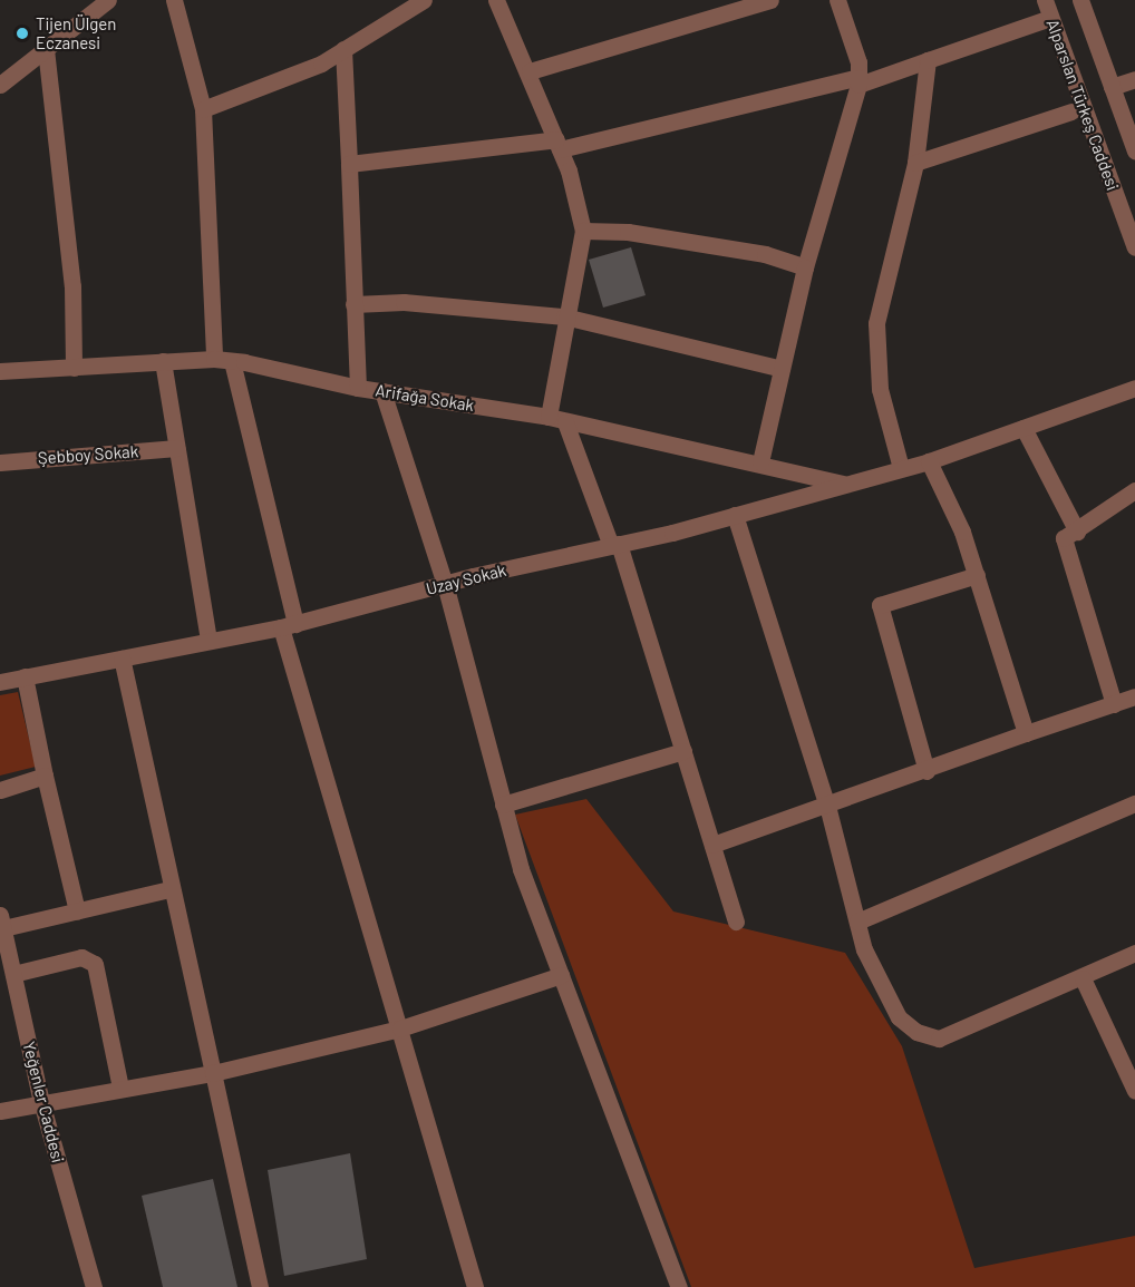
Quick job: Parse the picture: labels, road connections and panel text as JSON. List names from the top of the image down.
{
  "streets": {
    "street": [
      "Alparslan Türkeş Caddesi",
      "Arifağa Sokak",
      "Şebboy Sokak",
      "Uzay Sokak",
      "Yeğenler Caddesi"
    ]
  },
  "crossings": [
    ["Arifağa Sokak", "Uzay Sokak"]
  ],
  "places": ["Tijen Ülgen Eczanesi"]
}
